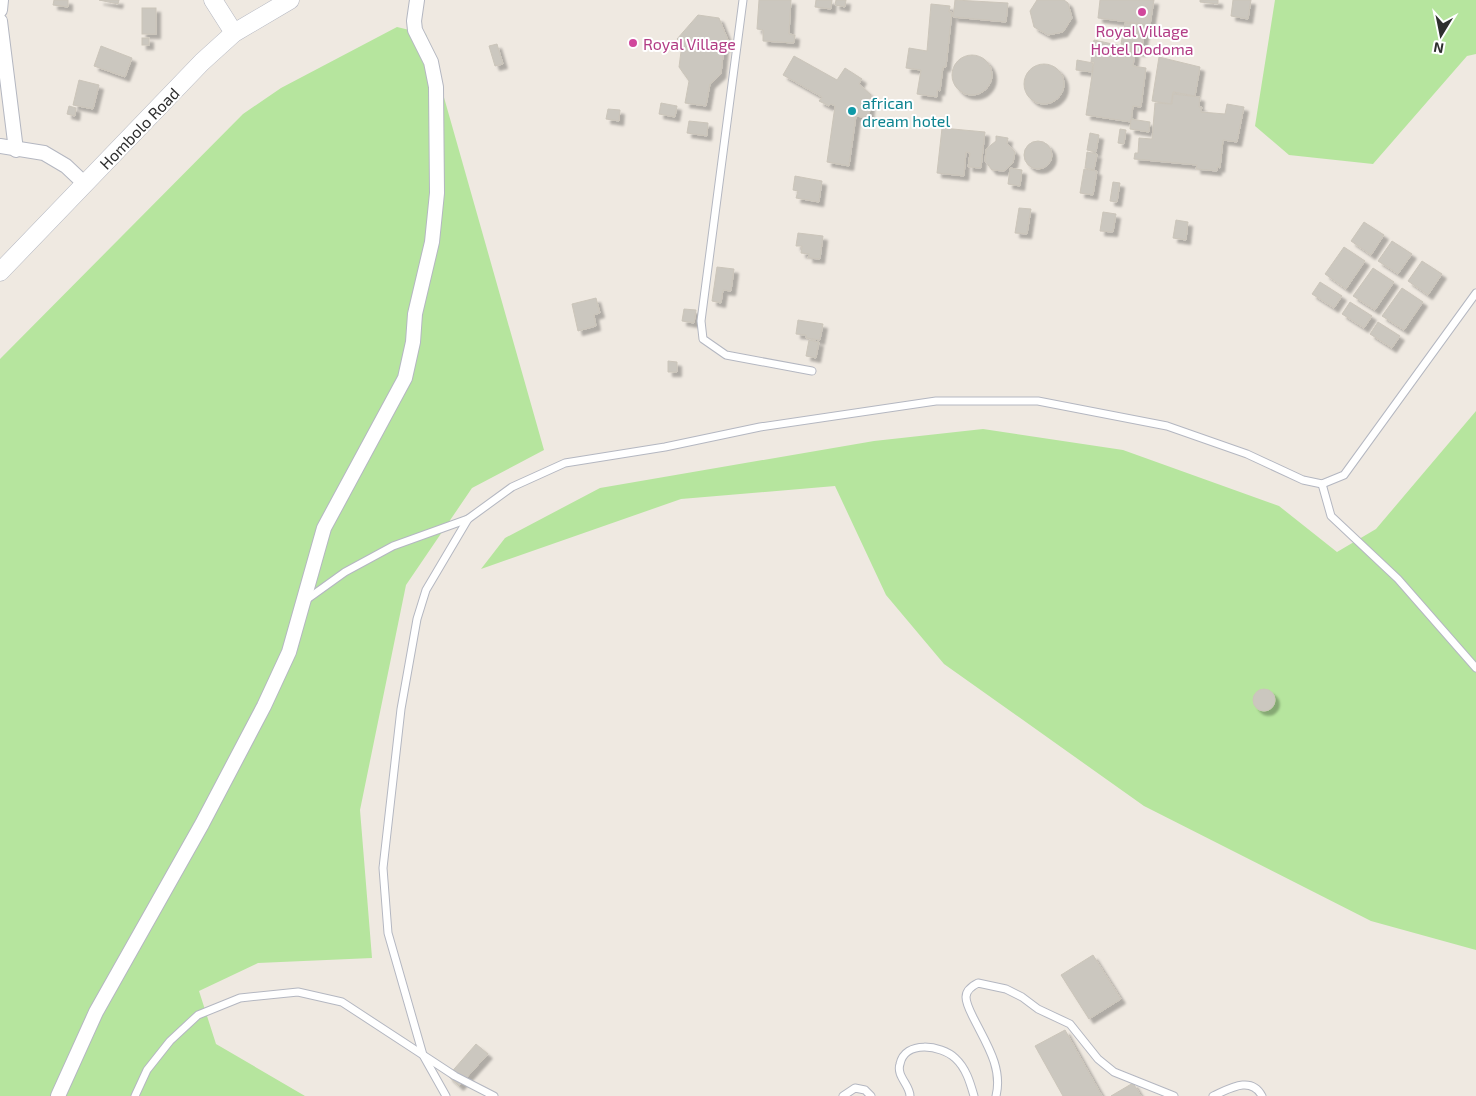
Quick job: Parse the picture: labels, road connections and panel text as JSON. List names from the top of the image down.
{
  "streets": {
    "street": ["Hombolo Road"]
  },
  "places": ["Royal Village Hotel Dodoma", "Royal Village", "african dream hotel"],
  "north": "bottom"
}
